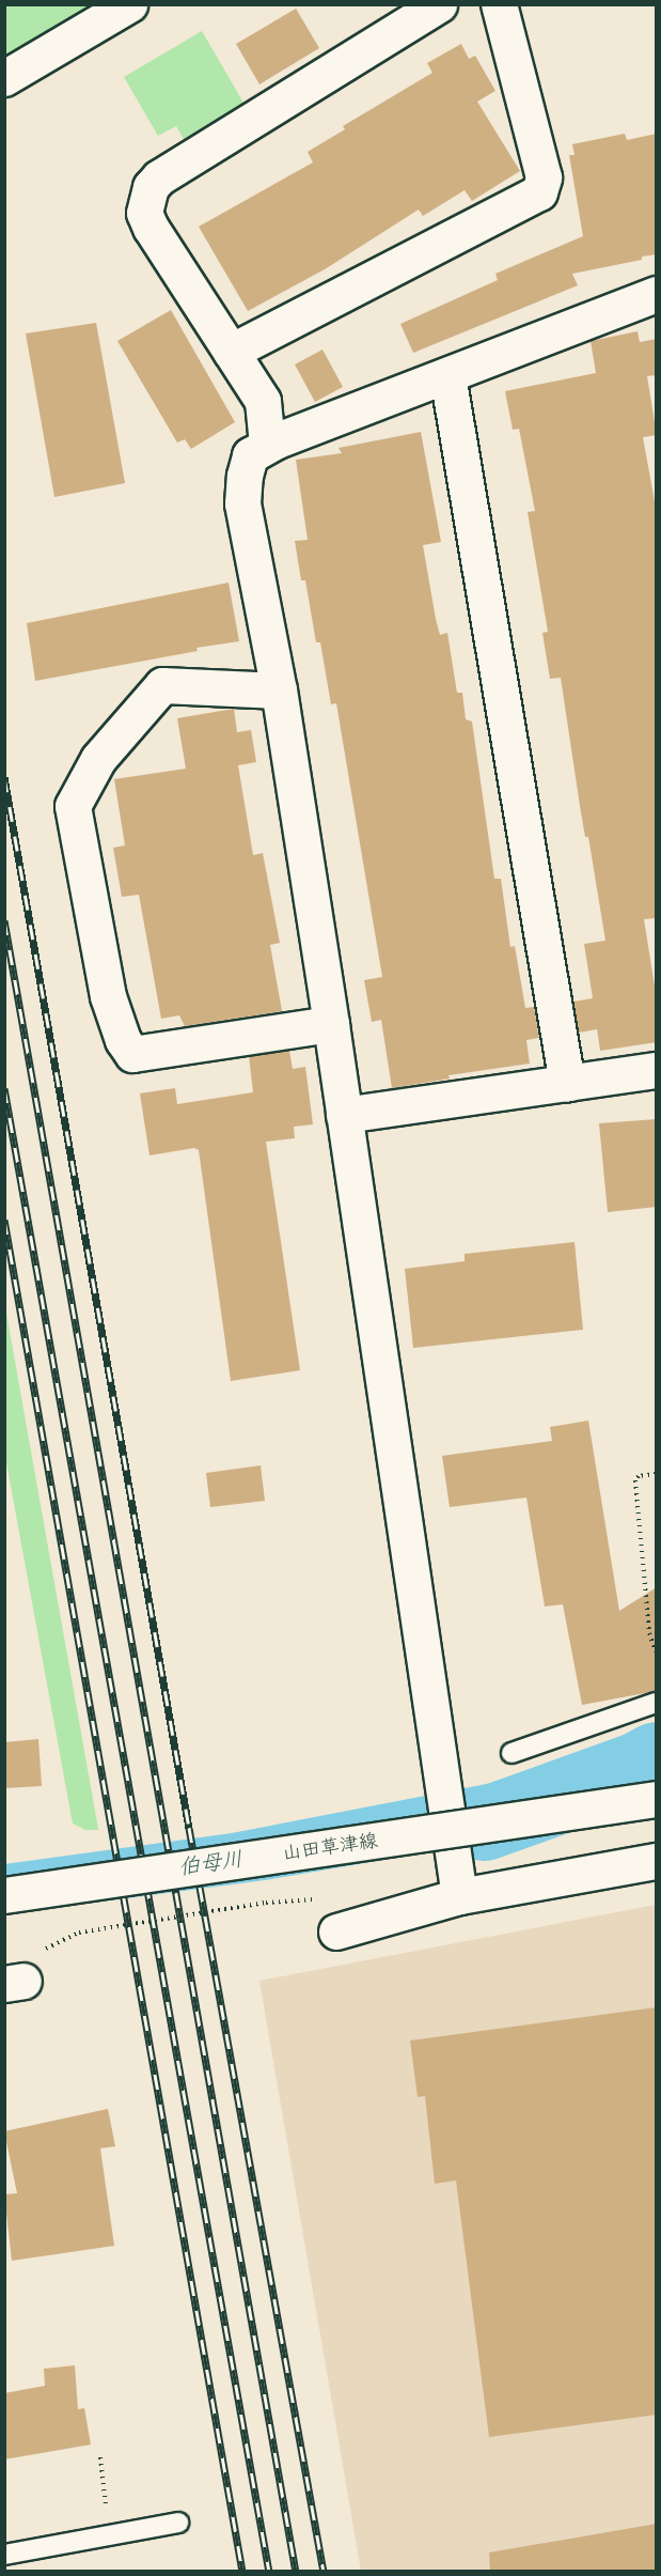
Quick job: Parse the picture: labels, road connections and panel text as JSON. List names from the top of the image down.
{
  "streets": {
    "street": ["山田草津線"]
  },
  "water": ["伯母川"]
}
